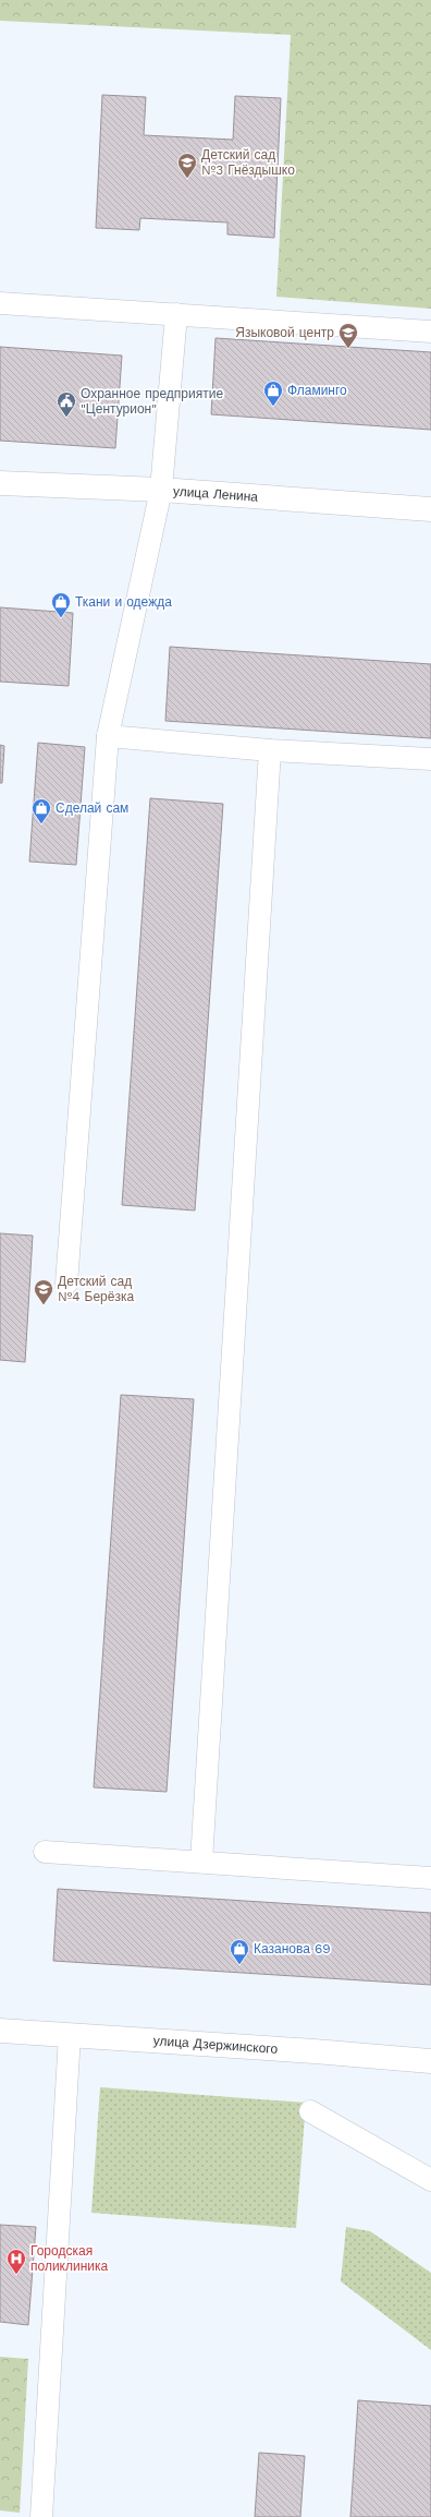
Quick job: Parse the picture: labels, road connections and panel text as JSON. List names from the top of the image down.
{
  "streets": {
    "street": ["улица Ленина", "улица Дзержинского"]
  },
  "places": {
    "school or university": ["Детский сад №3 Гнёздышко", "Языковой центр", "Детский сад №4 Берёзка"],
    "shop": [
      "Фламинго",
      "Ткани и одежда",
      "Сделай сам",
      "Казанова 69"
    ],
    "public building": ["Охранное предприятие \"Центурион\""],
    "hospital": ["Городская поликлиника"]
  }
}
